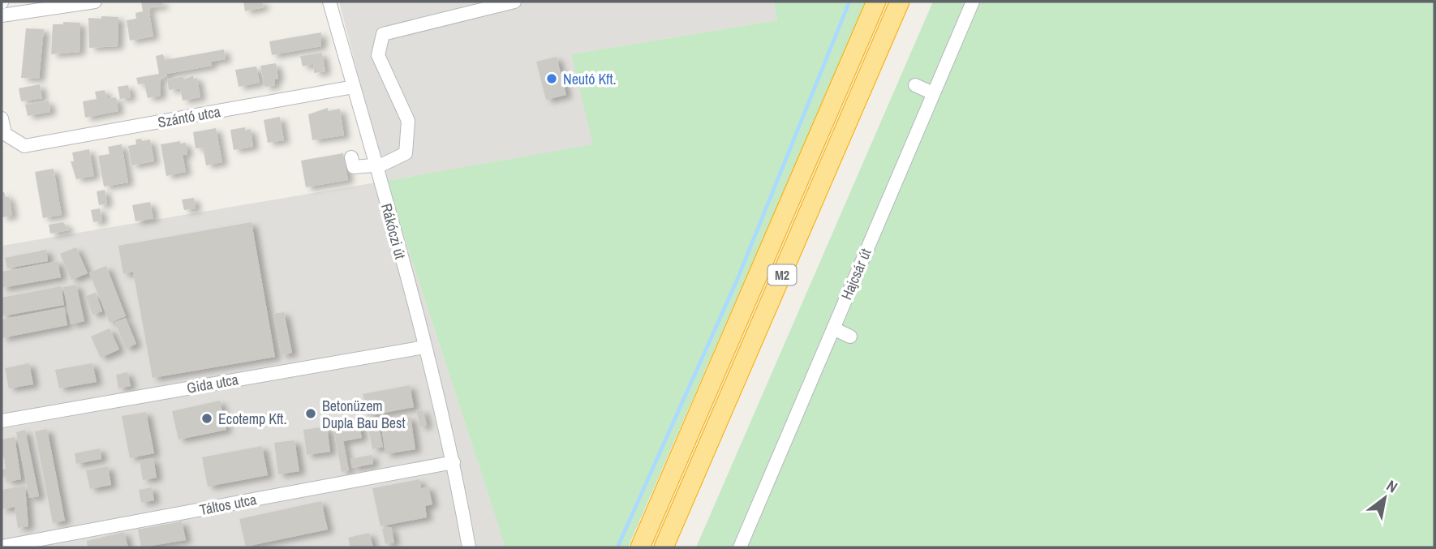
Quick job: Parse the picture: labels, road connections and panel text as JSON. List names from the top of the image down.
{
  "streets": {
    "highway": ["M2"],
    "street": [
      "Szántó utca",
      "Rákóczi út",
      "Hajcsár út",
      "Gida utca",
      "Táltos utca"
    ]
  },
  "crossings": [
    ["Szántó utca", "Rákóczi út"],
    ["Rákóczi út", "Gida utca"],
    ["Rákóczi út", "Táltos utca"]
  ],
  "places": ["Neutó Kft.", "Betonüzem Dupla Bau Best", "Ecotemp Kft."],
  "north": "top right"
}
